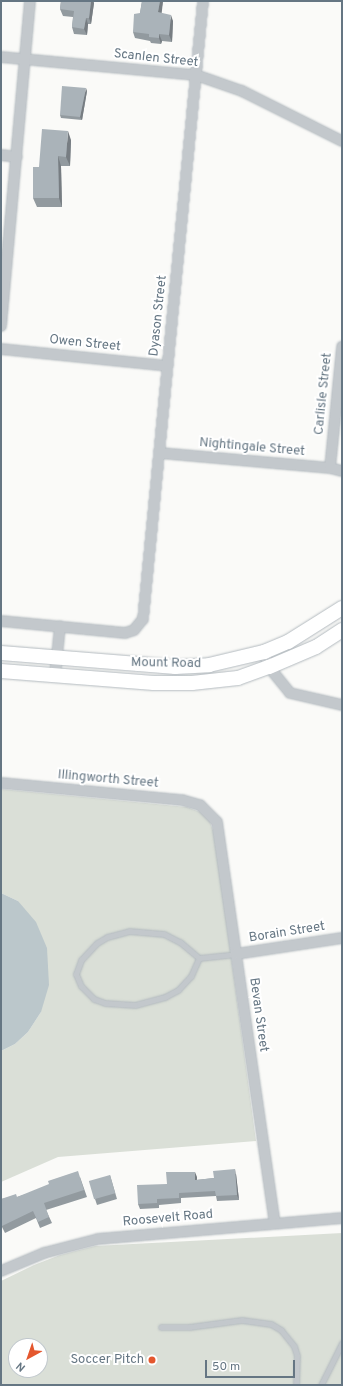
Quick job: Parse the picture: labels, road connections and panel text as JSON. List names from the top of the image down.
{
  "streets": {
    "main road": ["Mount Road"],
    "street": [
      "Scanlen Street",
      "Dyason Street",
      "Owen Street",
      "Carlisle Street",
      "Nightingale Street",
      "Illingworth Street",
      "Borain Street",
      "Bevan Street",
      "Roosevelt Road"
    ]
  },
  "crossings": [
    ["Scanlen Street", "Dyason Street"],
    ["Dyason Street", "Owen Street"],
    ["Dyason Street", "Nightingale Street"],
    ["Carlisle Street", "Nightingale Street"],
    ["Illingworth Street", "Bevan Street"],
    ["Borain Street", "Bevan Street"],
    ["Bevan Street", "Roosevelt Road"]
  ],
  "places": ["Soccer Pitch"],
  "scale_bar": "50 m",
  "north": "bottom left"
}
